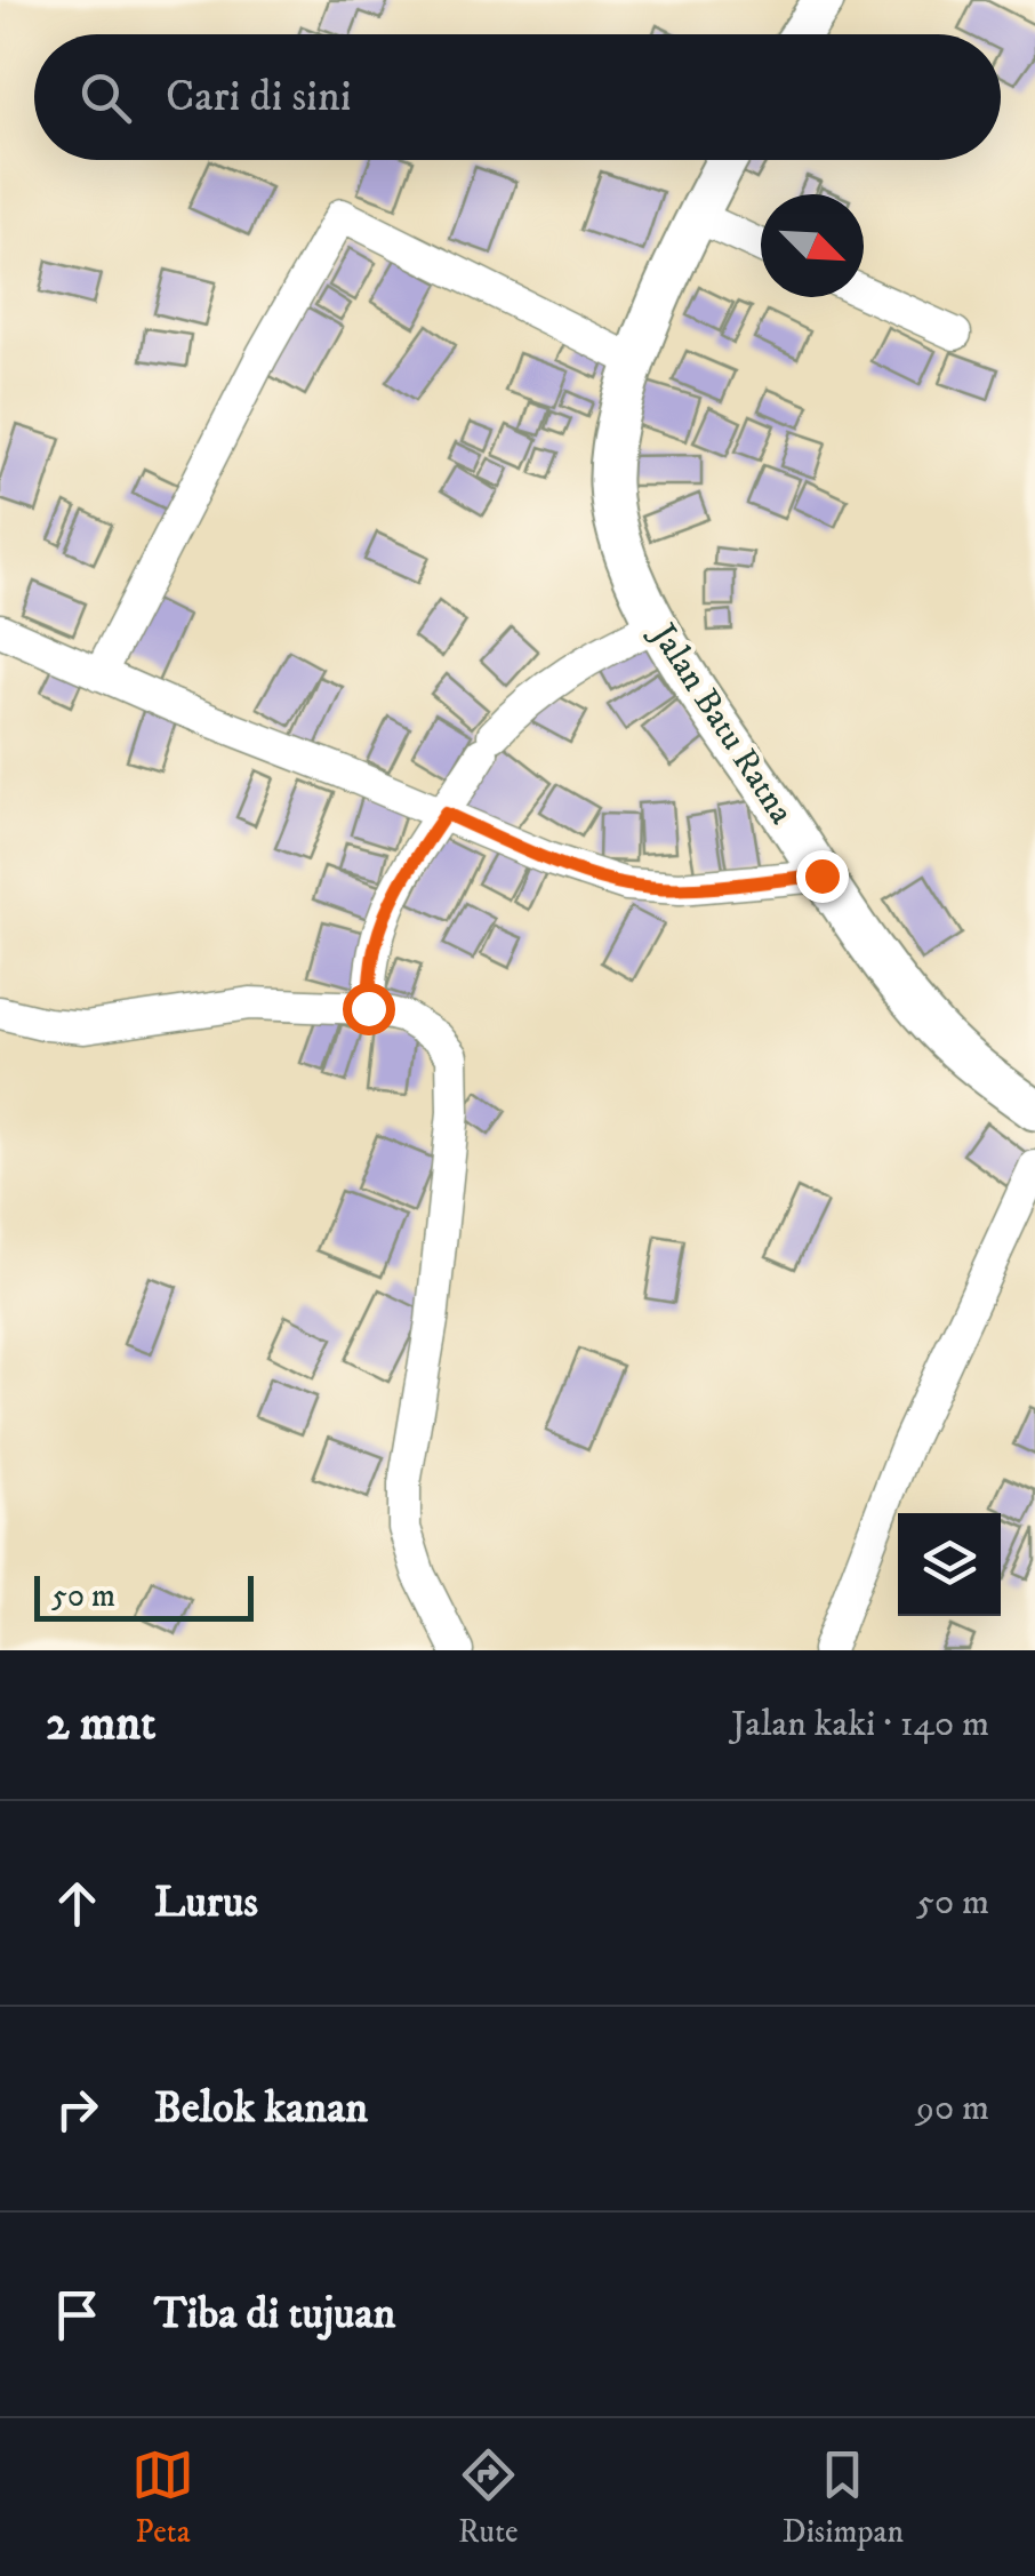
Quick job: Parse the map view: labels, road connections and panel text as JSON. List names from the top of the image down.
{
  "streets": {
    "street": ["Jalan Batu Ratna"]
  },
  "scale_bar": "50 m",
  "north": "bottom right",
  "page": {
    "search": "Cari di sini",
    "scale": "50 m",
    "heading": ["2 mnt", "Jalan kaki · 140 m"],
    "list": [
      ["Lurus", "50 m"],
      ["Belok kanan", "90 m"],
      "Tiba di tujuan"
    ],
    "nav": ["Peta", "Rute", "Disimpan"]
  }
}
